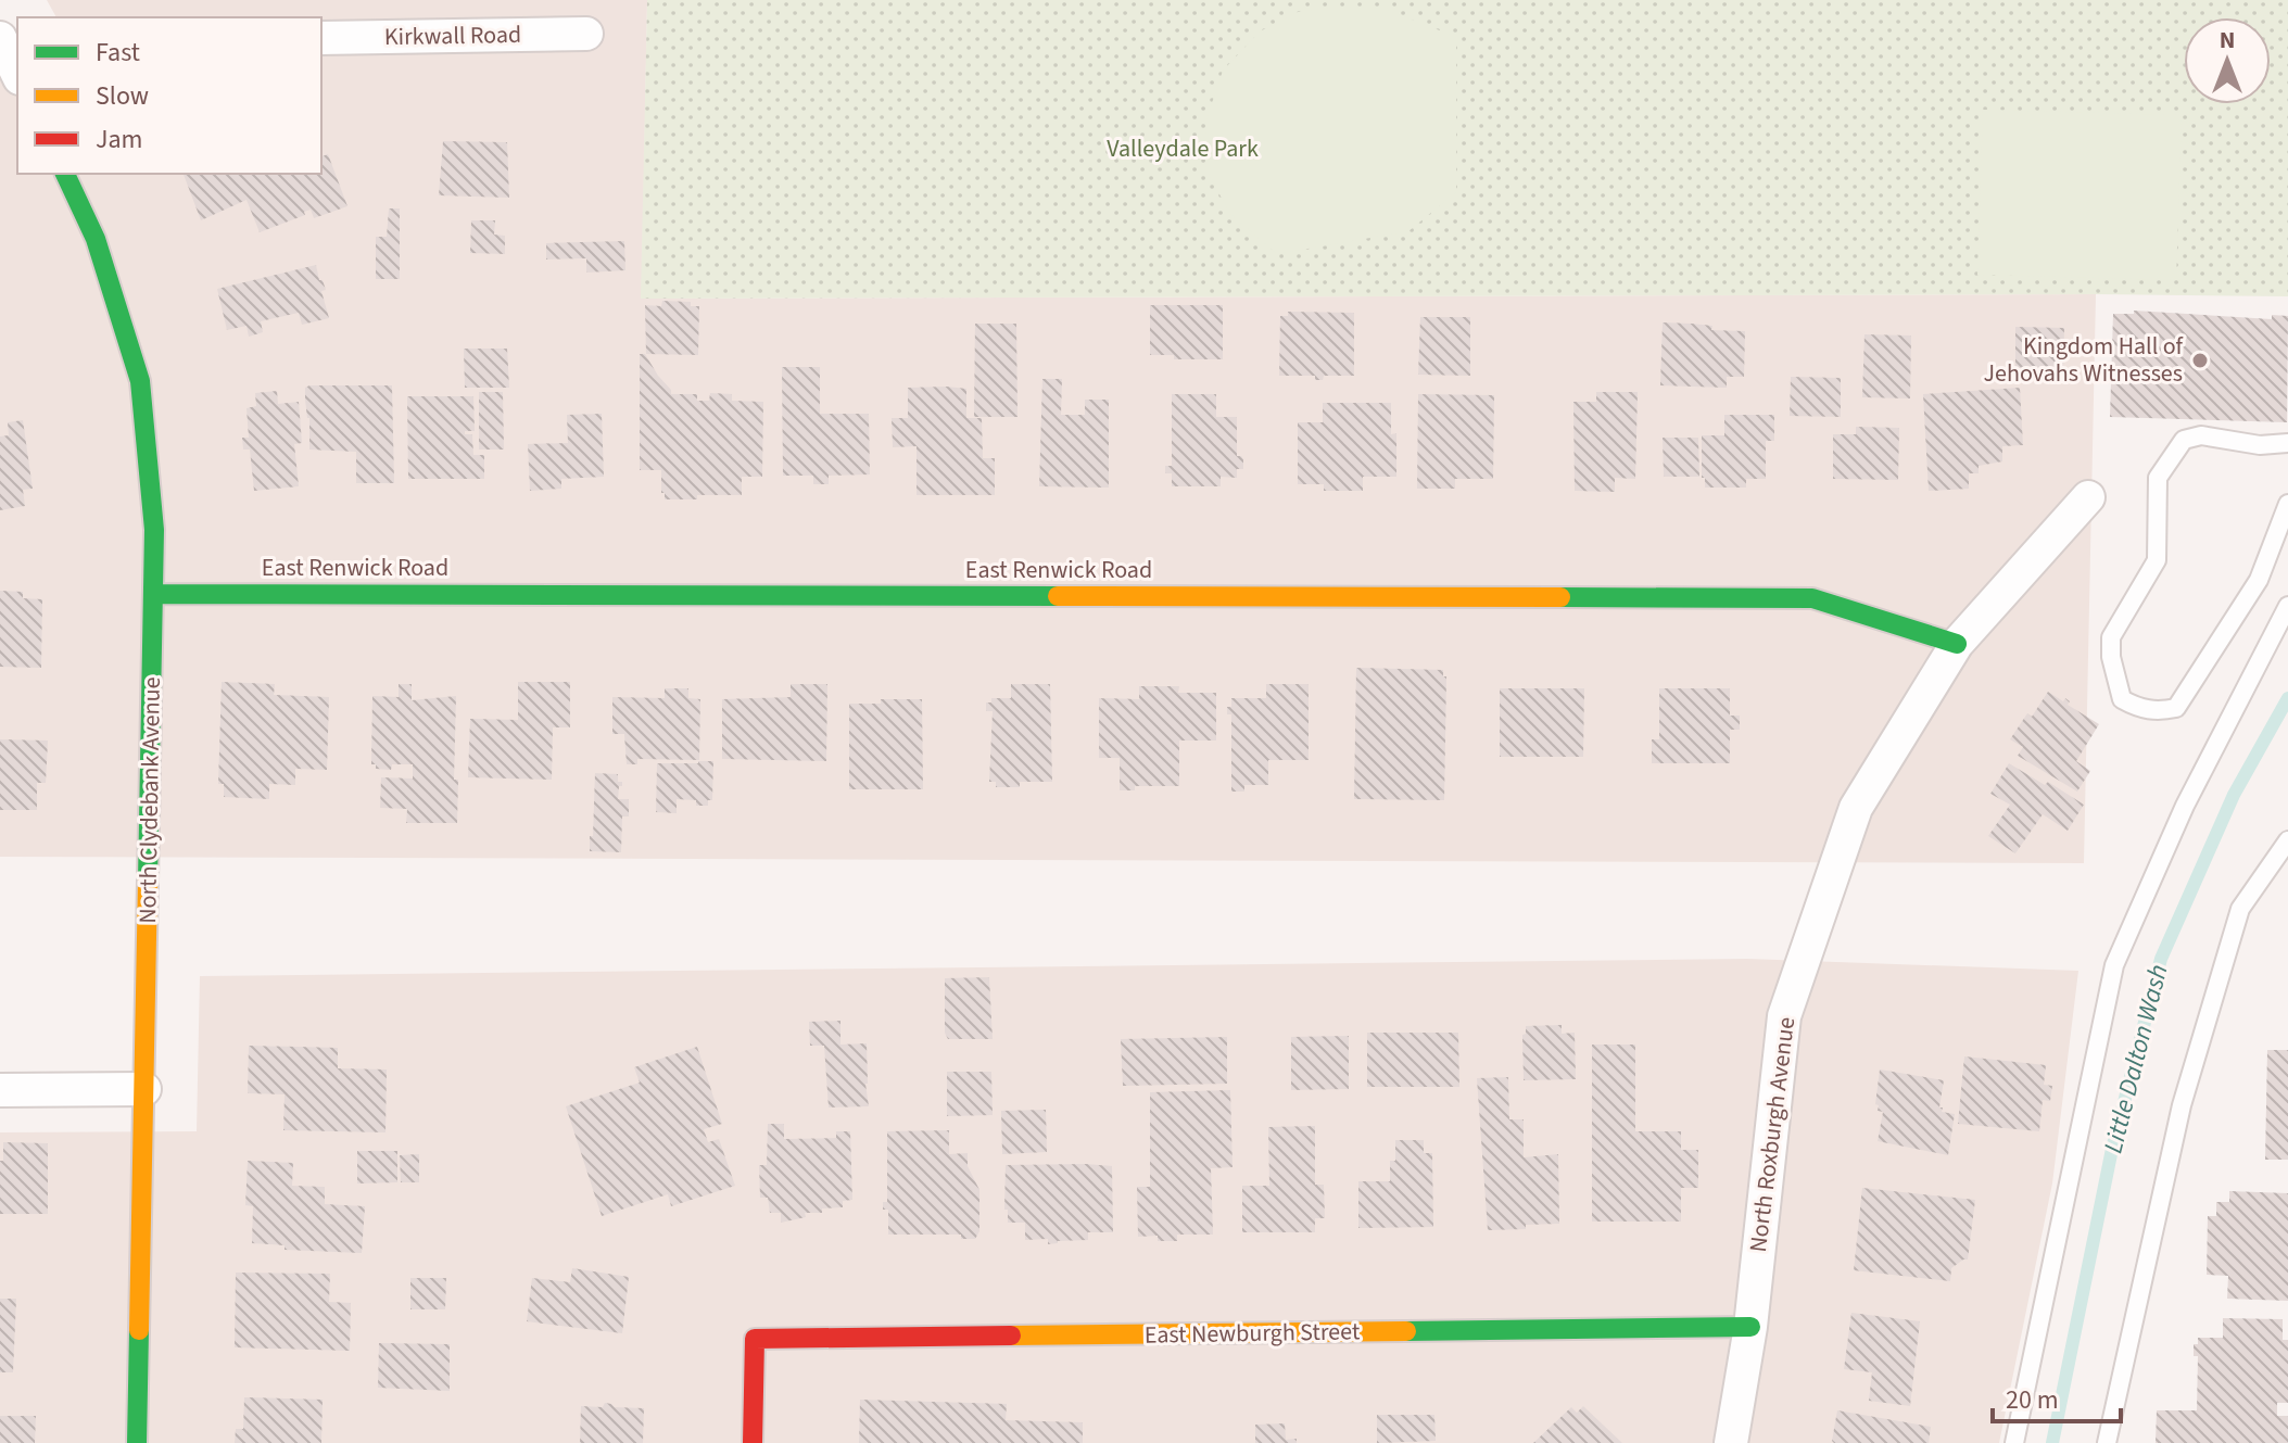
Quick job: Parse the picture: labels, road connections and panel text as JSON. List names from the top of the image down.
{
  "streets": {
    "street": [
      "Kirkwall Road",
      "East Renwick Road",
      "North Clydebank Avenue",
      "North Roxburgh Avenue",
      "East Newburgh Street"
    ]
  },
  "crossings": [
    ["East Renwick Road", "North Clydebank Avenue"],
    ["East Renwick Road", "North Roxburgh Avenue"],
    ["North Roxburgh Avenue", "East Newburgh Street"]
  ],
  "water": ["Little Dalton Wash"],
  "parks": ["Valleydale Park"],
  "places": ["Kingdom Hall of Jehovahs Witnesses"],
  "legend": ["Fast", "Slow", "Jam"],
  "scale_bar": "20 m",
  "north": "top"
}
